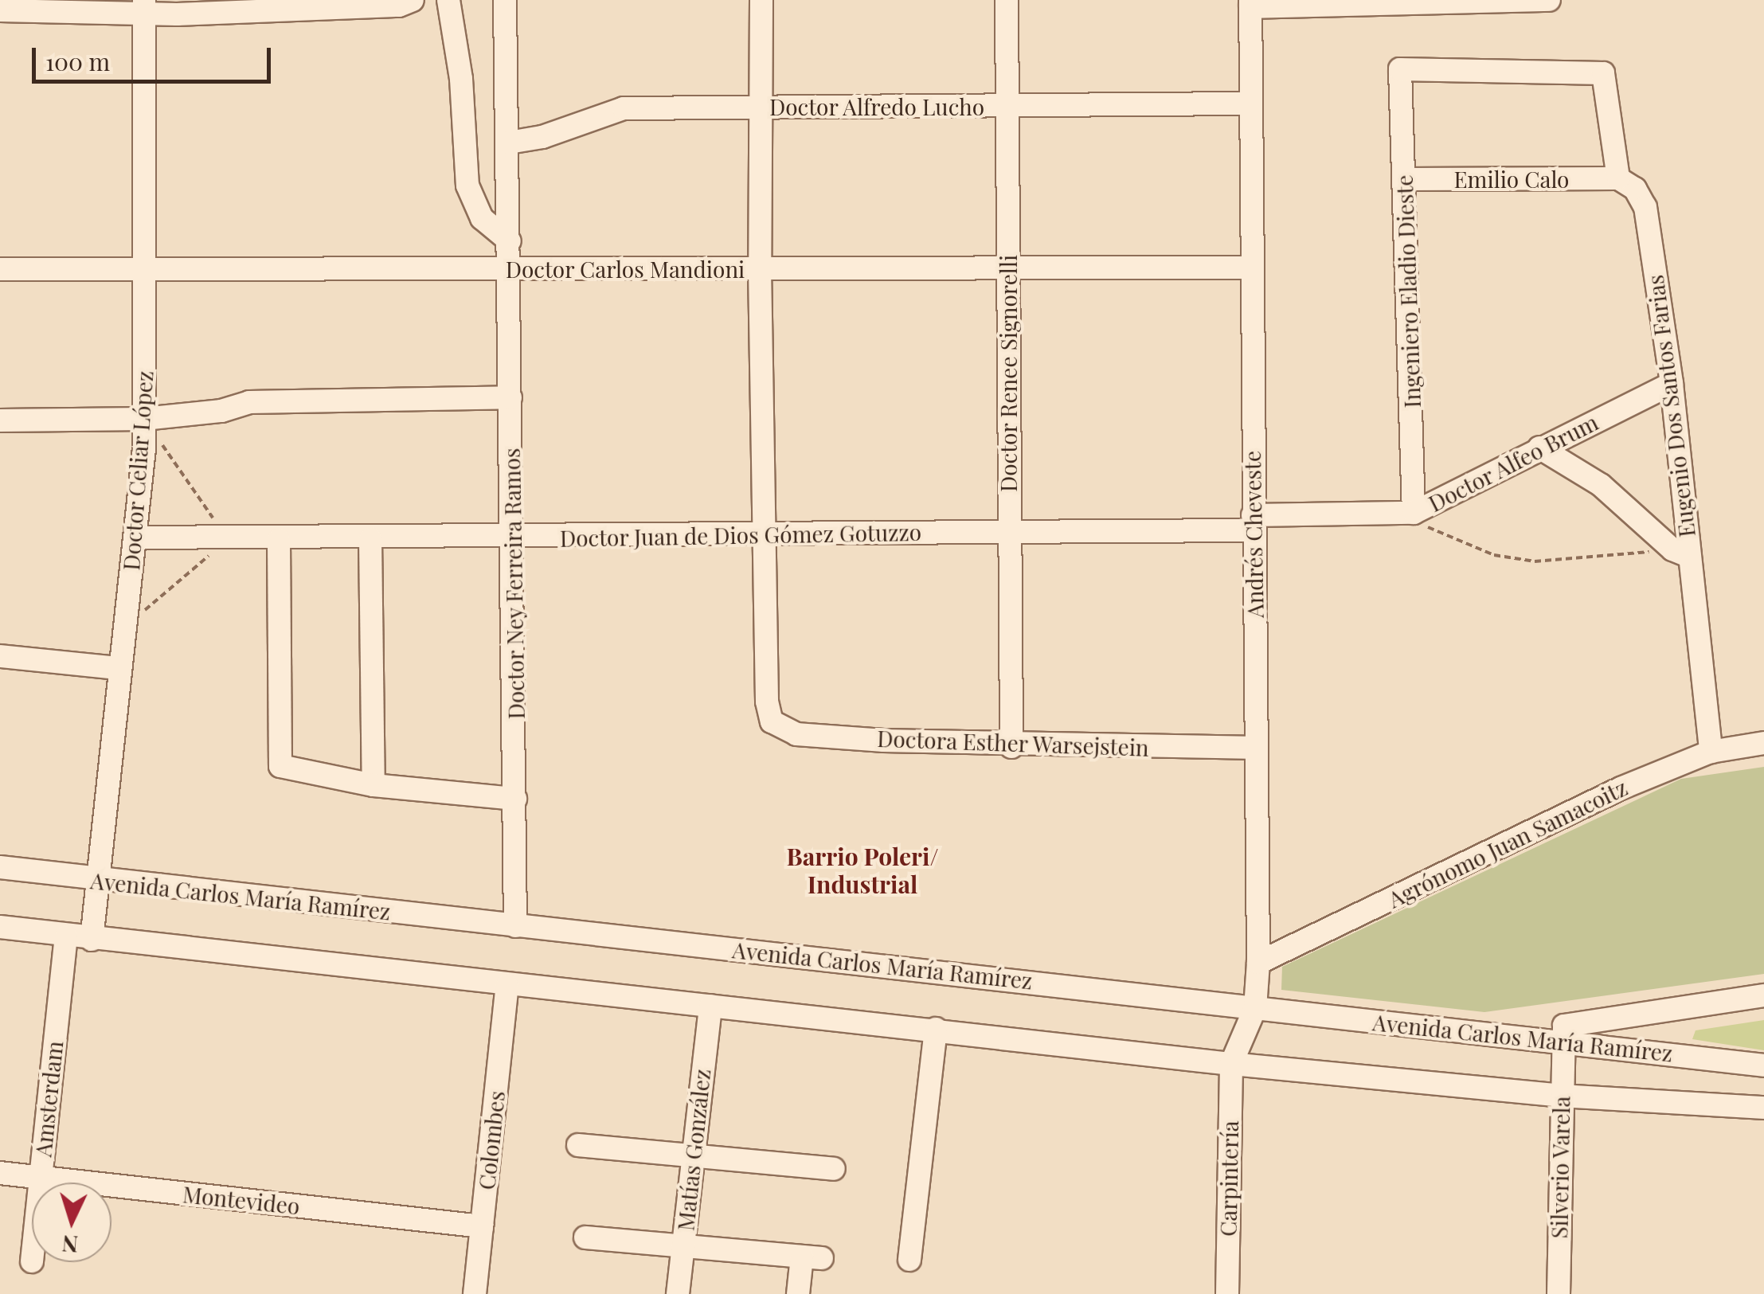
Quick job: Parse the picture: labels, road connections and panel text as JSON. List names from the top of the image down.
{
  "streets": {
    "street": [
      "Doctor Alfredo Lucho",
      "Emilio Calo",
      "Doctor Carlos Mandioni",
      "Ingeniero Eladio Dieste",
      "Doctor Renee Signorelli",
      "Eugenio Dos Santos Farias",
      "Doctor Alfeo Brum",
      "Doctor Celiar López",
      "Andrés Cheveste",
      "Doctor Juan de Dios Gómez Gotuzzo",
      "Doctor Ney Ferreira Ramos",
      "Doctora Esther Warsejstein",
      "Agrónomo Juan Samacoitz",
      "Avenida Carlos María Ramírez",
      "Amsterdam",
      "Colombes",
      "Matías González",
      "Silverio Varela",
      "Carpintería",
      "Montevideo"
    ]
  },
  "crossings": [
    ["Doctor Alfredo Lucho", "Doctor Renee Signorelli"],
    ["Doctor Alfredo Lucho", "Andrés Cheveste"],
    ["Doctor Alfredo Lucho", "Doctor Ney Ferreira Ramos"],
    ["Emilio Calo", "Ingeniero Eladio Dieste"],
    ["Emilio Calo", "Eugenio Dos Santos Farias"],
    ["Doctor Carlos Mandioni", "Doctor Renee Signorelli"],
    ["Doctor Carlos Mandioni", "Doctor Celiar López"],
    ["Doctor Carlos Mandioni", "Andrés Cheveste"],
    ["Doctor Carlos Mandioni", "Doctor Ney Ferreira Ramos"],
    ["Ingeniero Eladio Dieste", "Eugenio Dos Santos Farias"],
    ["Ingeniero Eladio Dieste", "Doctor Alfeo Brum"],
    ["Doctor Renee Signorelli", "Doctor Juan de Dios Gómez Gotuzzo"],
    ["Doctor Renee Signorelli", "Doctora Esther Warsejstein"],
    ["Eugenio Dos Santos Farias", "Doctor Alfeo Brum"],
    ["Eugenio Dos Santos Farias", "Agrónomo Juan Samacoitz"],
    ["Doctor Alfeo Brum", "Andrés Cheveste"],
    ["Doctor Alfeo Brum", "Doctor Juan de Dios Gómez Gotuzzo"],
    ["Doctor Celiar López", "Doctor Juan de Dios Gómez Gotuzzo"],
    ["Doctor Celiar López", "Avenida Carlos María Ramírez"],
    ["Andrés Cheveste", "Doctor Juan de Dios Gómez Gotuzzo"],
    ["Andrés Cheveste", "Doctora Esther Warsejstein"],
    ["Andrés Cheveste", "Agrónomo Juan Samacoitz"],
    ["Andrés Cheveste", "Avenida Carlos María Ramírez"],
    ["Andrés Cheveste", "Carpintería"],
    ["Doctor Juan de Dios Gómez Gotuzzo", "Doctor Ney Ferreira Ramos"],
    ["Doctor Juan de Dios Gómez Gotuzzo", "Doctora Esther Warsejstein"],
    ["Doctor Ney Ferreira Ramos", "Avenida Carlos María Ramírez"],
    ["Avenida Carlos María Ramírez", "Silverio Varela"],
    ["Amsterdam", "Montevideo"],
    ["Colombes", "Montevideo"]
  ],
  "districts": ["Barrio Poleri/ Industrial"],
  "scale_bar": "100 m",
  "north": "bottom"
}
